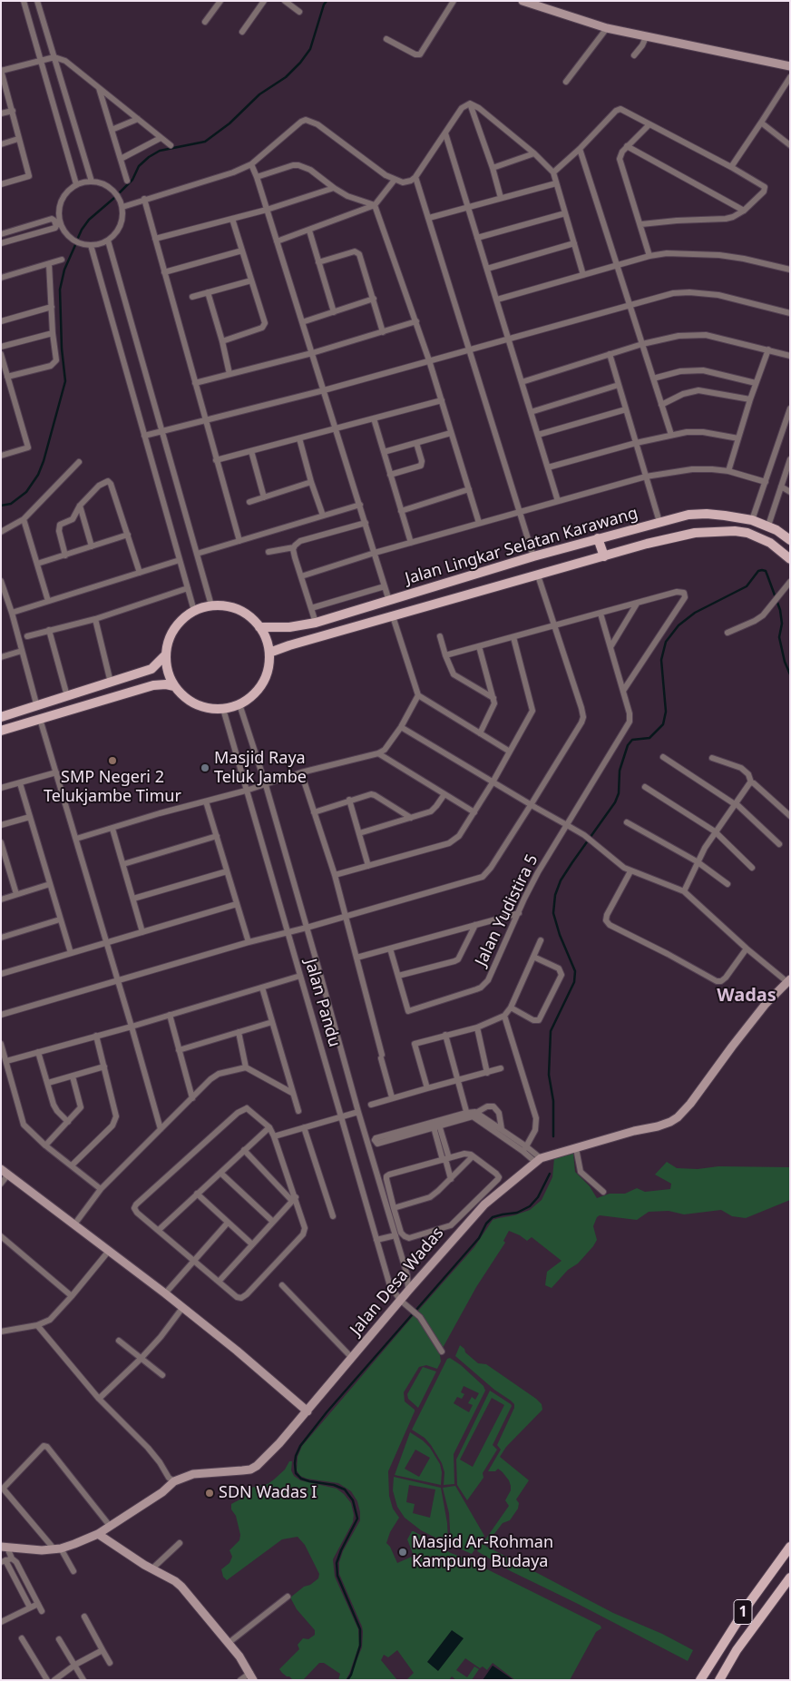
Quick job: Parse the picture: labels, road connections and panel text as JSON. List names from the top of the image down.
{
  "streets": {
    "main road": ["Jalan Lingkar Selatan Karawang", "Jalan Desa Wadas", "1"],
    "street": ["Jalan Yudistira 5", "Jalan Pandu"]
  },
  "crossings": [
    ["Jalan Lingkar Selatan Karawang", "Jalan Pandu"],
    ["Jalan Pandu", "Jalan Desa Wadas"]
  ],
  "districts": ["Wadas"],
  "places": [
    "SMP Negeri 2 Telukjambe Timur",
    "Masjid Raya Teluk Jambe",
    "SDN Wadas I",
    "Masjid Ar-Rohman Kampung Budaya"
  ]
}
